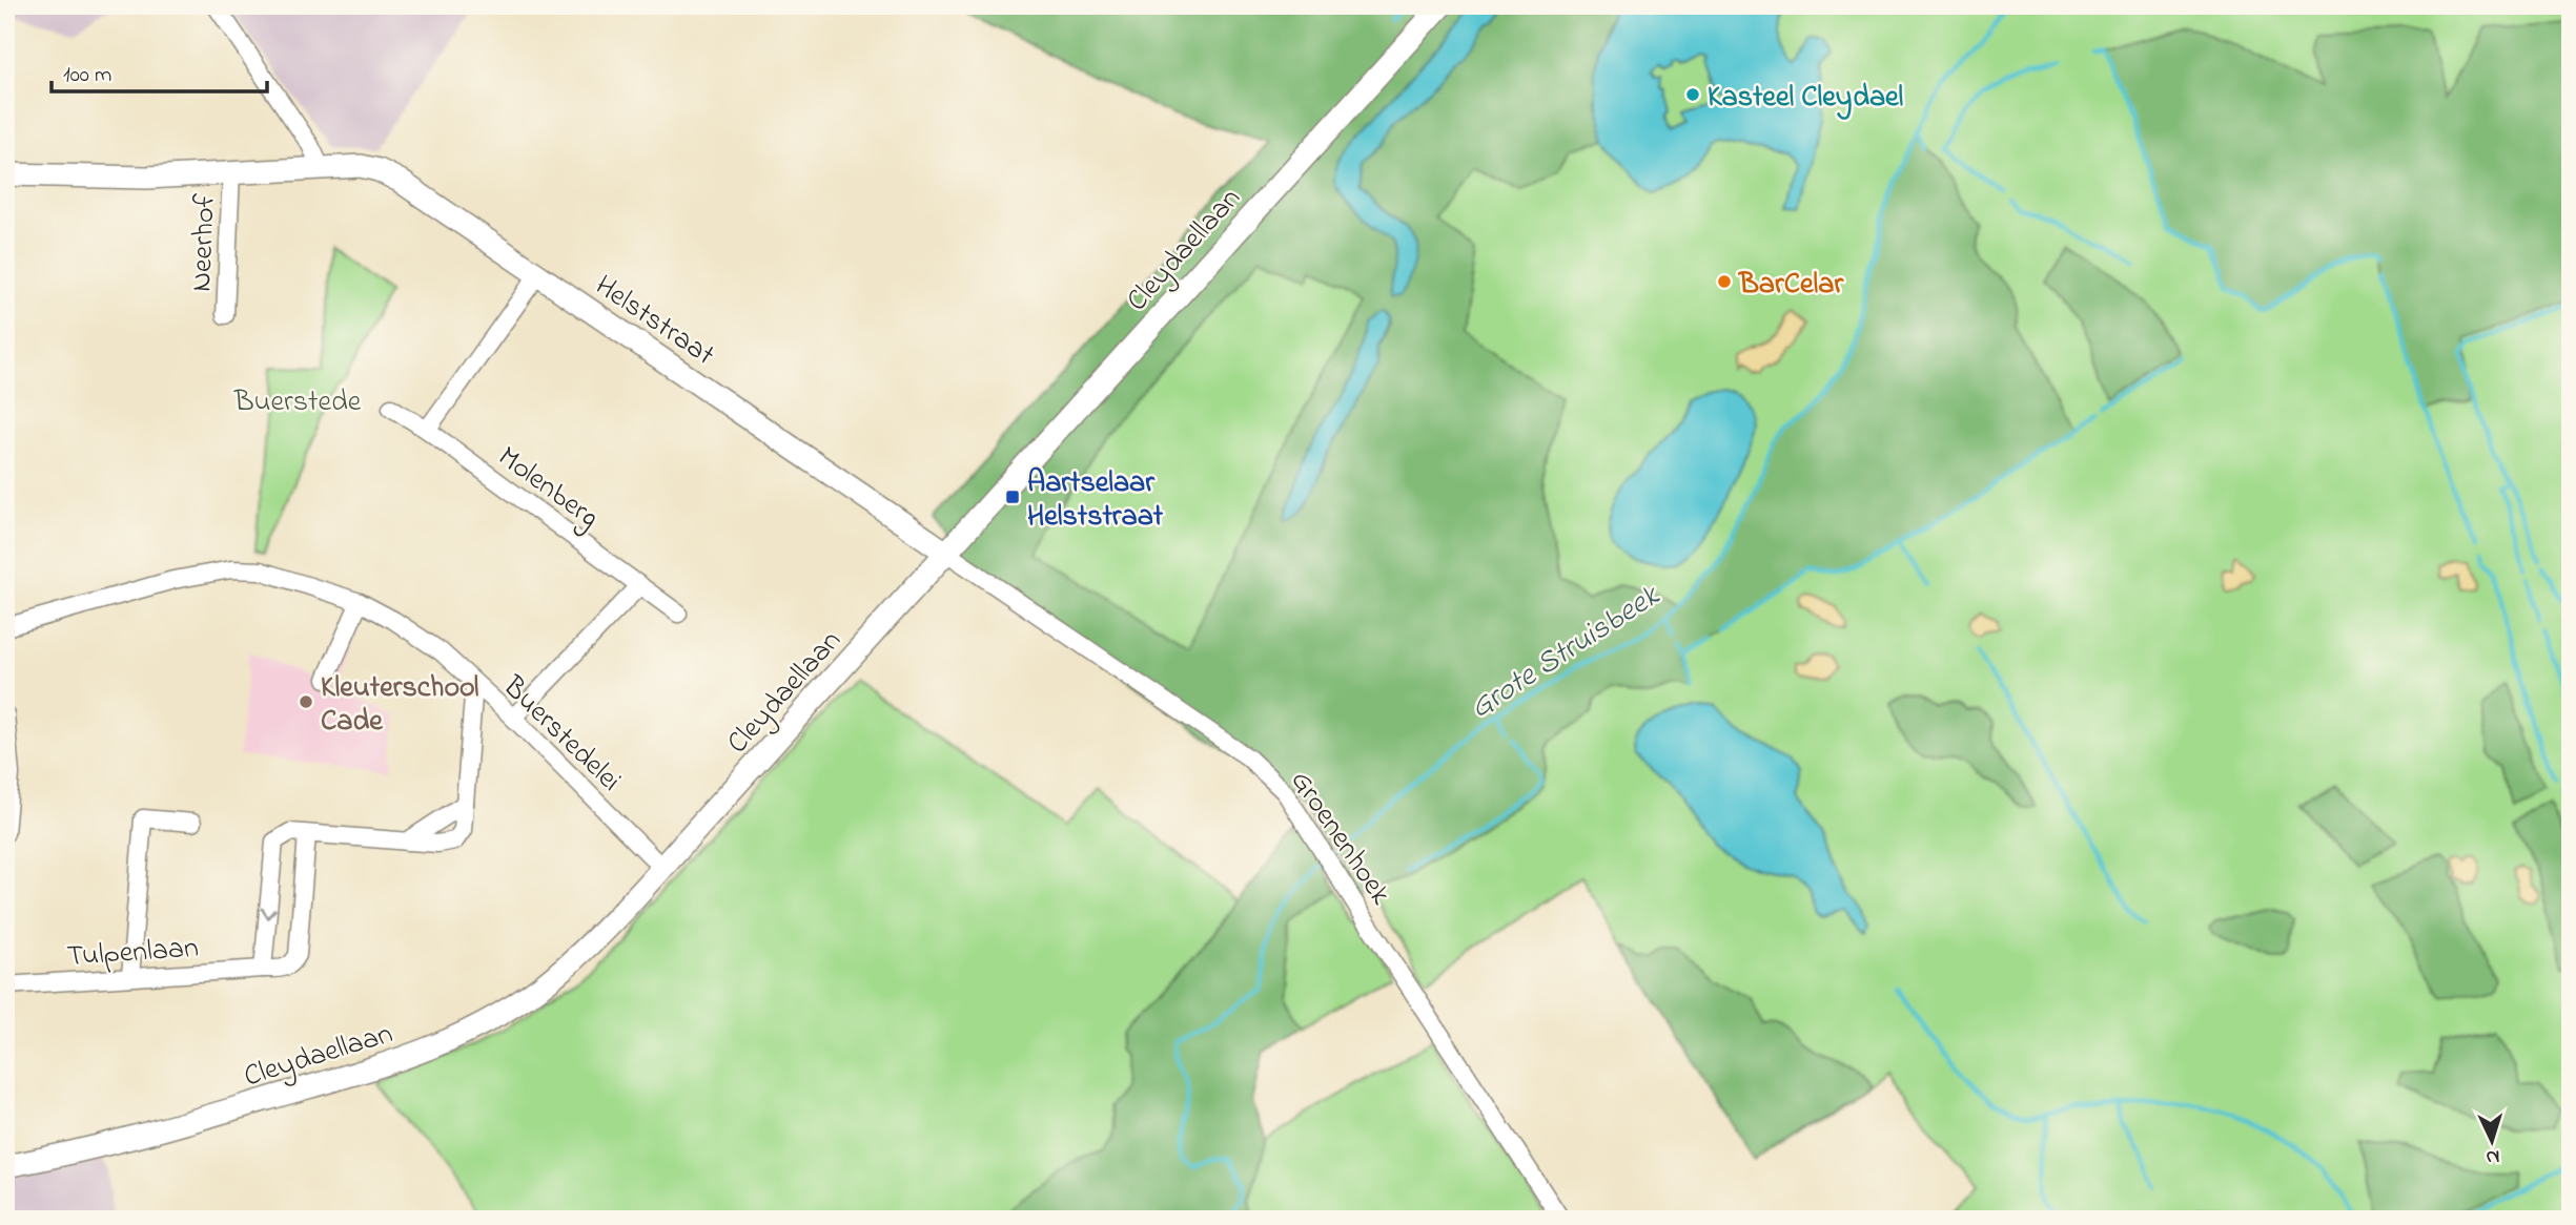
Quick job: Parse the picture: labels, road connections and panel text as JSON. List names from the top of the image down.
{
  "streets": {
    "street": [
      "Neerhof",
      "Cleydaellaan",
      "Helststraat",
      "Molenberg",
      "Buerstedelei",
      "Groenenhoek",
      "Tulpenlaan"
    ]
  },
  "crossings": [
    ["Neerhof", "Helststraat"],
    ["Cleydaellaan", "Helststraat"],
    ["Cleydaellaan", "Buerstedelei"],
    ["Cleydaellaan", "Groenenhoek"],
    ["Helststraat", "Groenenhoek"]
  ],
  "water": ["Grote Struisbeek"],
  "parks": ["Buerstede"],
  "places": {
    "other": ["Kasteel Cleydael", "BarCelar", "Kleuterschool Cade"],
    "transit": ["Aartselaar Helststraat"]
  },
  "scale_bar": "100 m",
  "north": "bottom"
}
